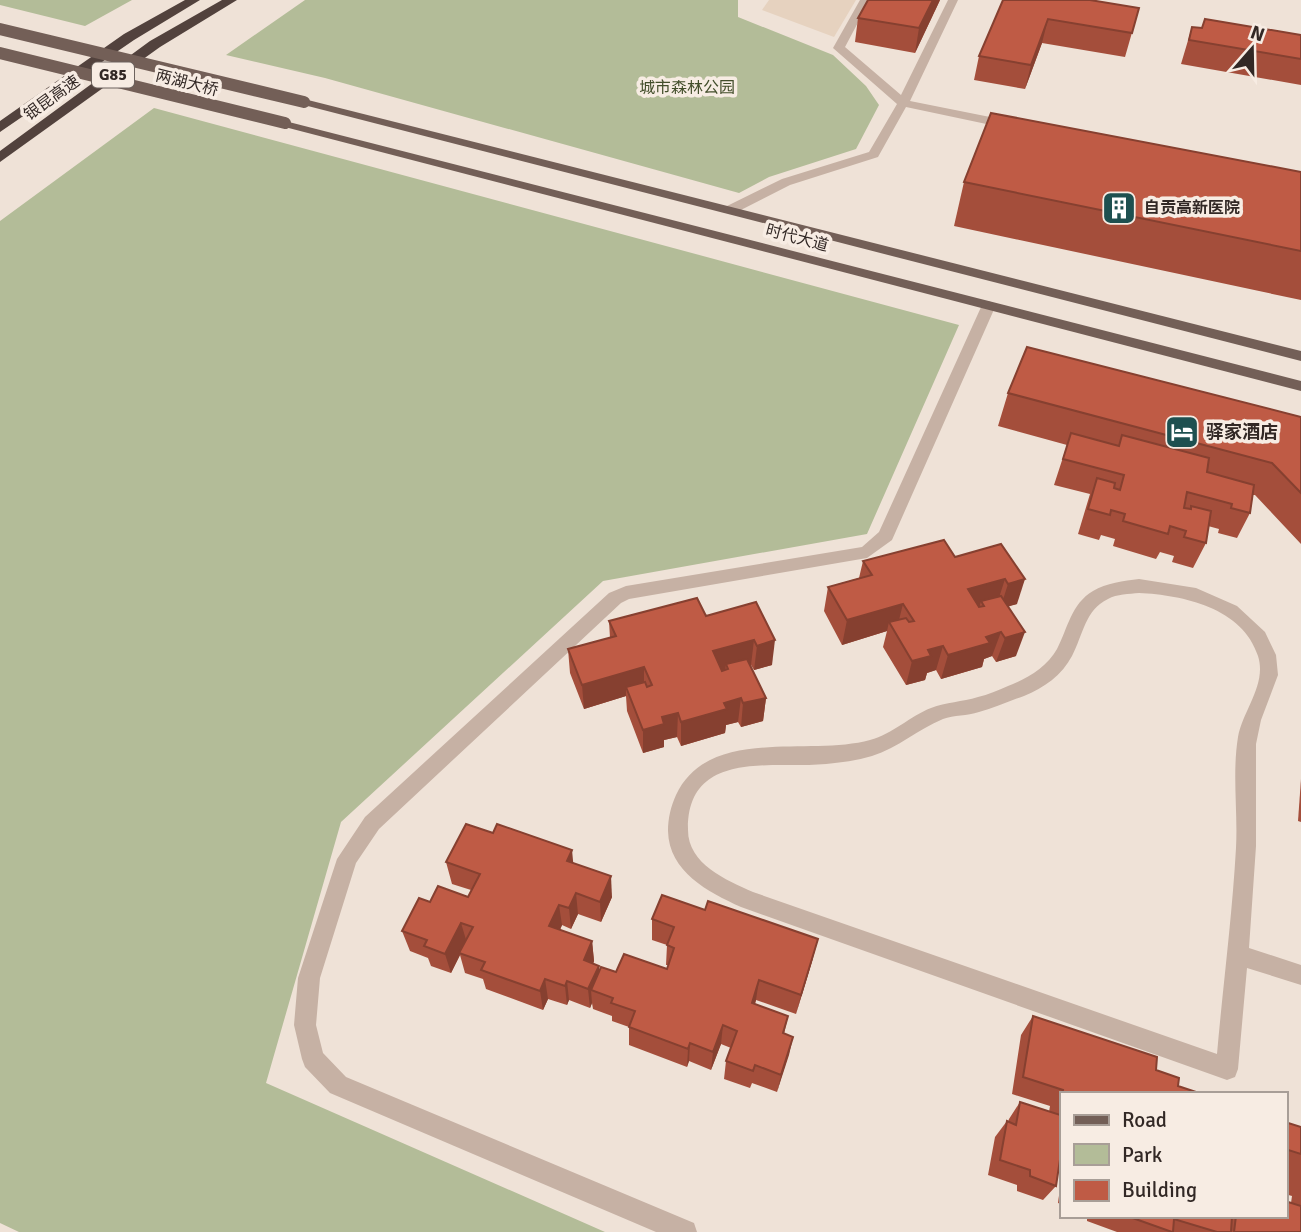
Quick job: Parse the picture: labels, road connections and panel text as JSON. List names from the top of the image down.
{
  "streets": {
    "highway": ["G85", "银昆高速"],
    "main road": ["两湖大桥", "时代大道"]
  },
  "crossings": [
    ["两湖大桥", "时代大道"]
  ],
  "parks": ["城市森林公园"],
  "places": {
    "building": ["自贡高新医院"],
    "hotel": ["驿家酒店"]
  },
  "legend": ["Road", "Park", "Building"],
  "north": "top"
}
